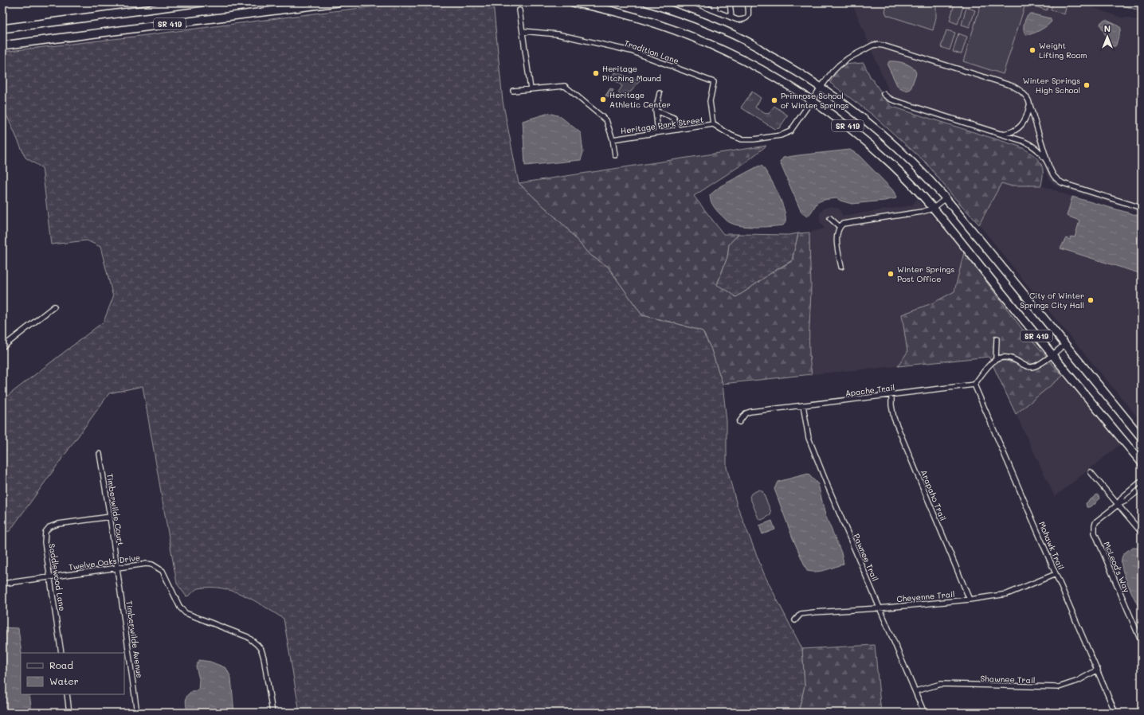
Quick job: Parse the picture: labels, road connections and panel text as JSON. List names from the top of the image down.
{
  "streets": {
    "main road": ["SR 419"],
    "street": [
      "Tradition Lane",
      "Heritage Park Street",
      "Apache Trail",
      "Arapaho Trail",
      "Timberwilde Court",
      "Mohawk Trail",
      "Pawnee Trail",
      "Twelve Oaks Drive",
      "McLeod's Way",
      "Saddlewood Lane",
      "Cheyenne Trail",
      "Timberwilde Avenue",
      "Shawnee Trail"
    ]
  },
  "crossings": [
    ["SR 419", "Heritage Park Street"],
    ["Tradition Lane", "Heritage Park Street"],
    ["Apache Trail", "Arapaho Trail"],
    ["Apache Trail", "Mohawk Trail"],
    ["Apache Trail", "Pawnee Trail"],
    ["Arapaho Trail", "Cheyenne Trail"],
    ["Timberwilde Court", "Twelve Oaks Drive"],
    ["Timberwilde Court", "Saddlewood Lane"],
    ["Timberwilde Court", "Timberwilde Avenue"],
    ["Mohawk Trail", "Cheyenne Trail"],
    ["Mohawk Trail", "Shawnee Trail"],
    ["Pawnee Trail", "Cheyenne Trail"],
    ["Pawnee Trail", "Shawnee Trail"],
    ["Twelve Oaks Drive", "Saddlewood Lane"],
    ["Twelve Oaks Drive", "Timberwilde Avenue"]
  ],
  "places": [
    "Weight Lifting Room",
    "Heritage Pitching Mound",
    "Winter Springs High School",
    "Heritage Athletic Center",
    "Primrose School of Winter Springs",
    "Winter Springs Post Office",
    "City of Winter Springs City Hall"
  ],
  "legend": ["Road", "Water"],
  "north": "top"
}
